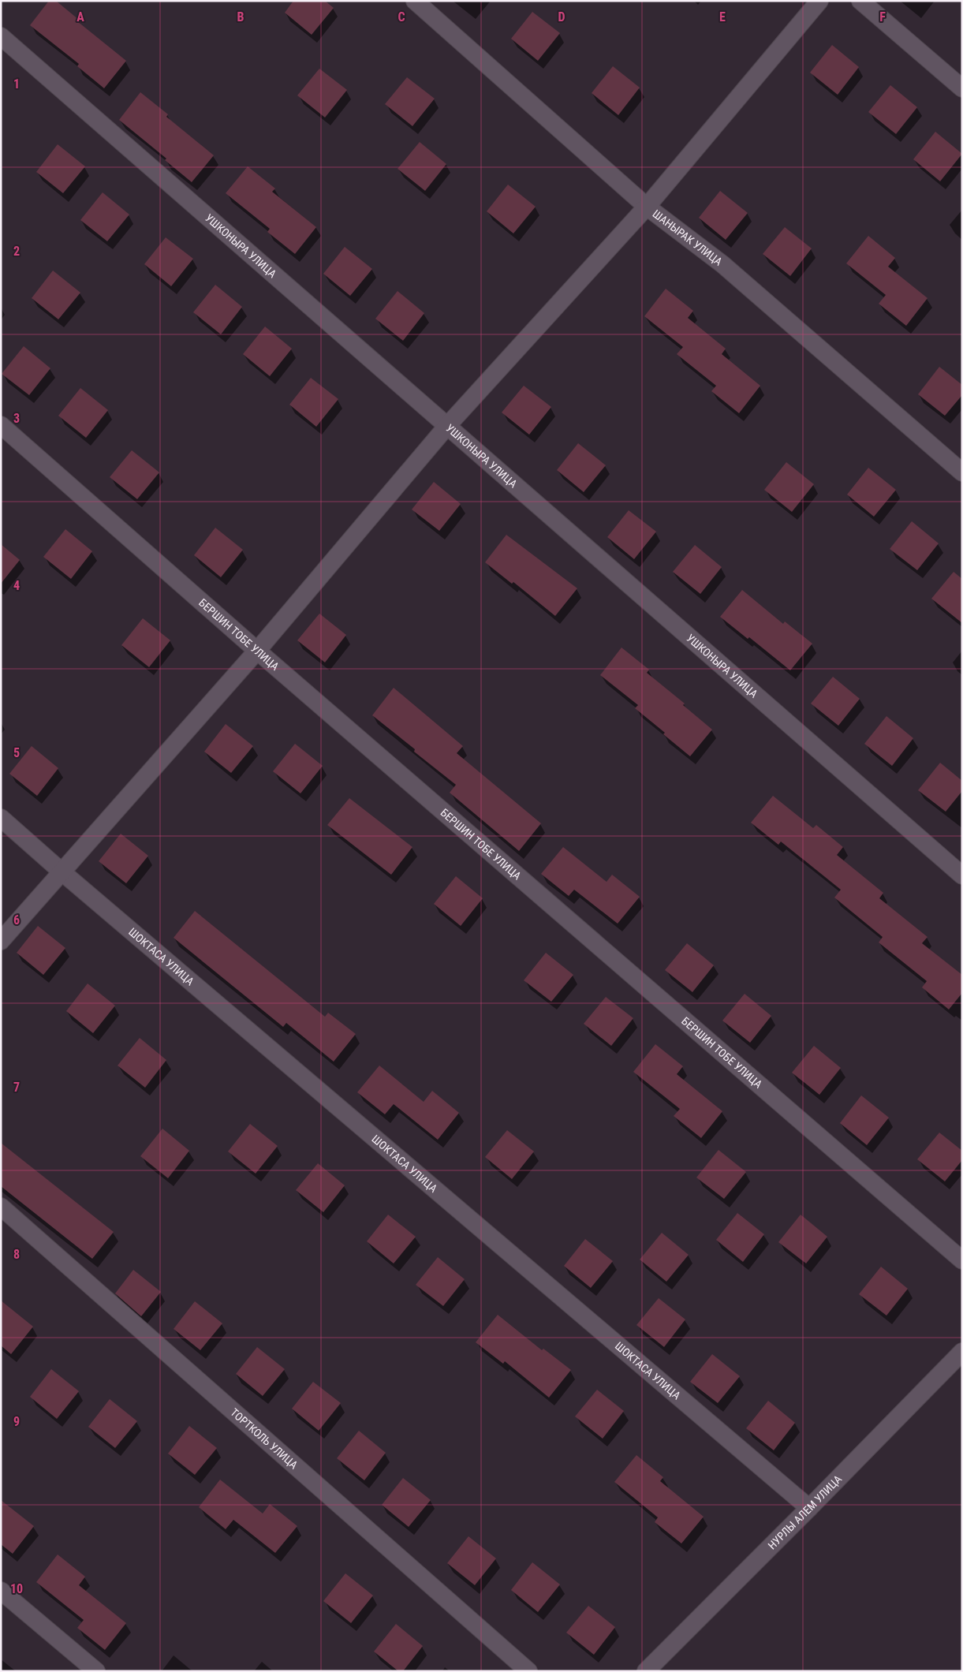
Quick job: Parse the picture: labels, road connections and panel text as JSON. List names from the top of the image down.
{
  "streets": {
    "street": [
      "ШАНЫРАК УЛИЦА",
      "УШКОНЫРА УЛИЦА",
      "БЕРШИН ТОБЕ УЛИЦА",
      "ШОКТАСА УЛИЦА",
      "ТОРТКОЛЬ УЛИЦА",
      "НУРЛЫ АЛЕМ УЛИЦА"
    ]
  },
  "crossings": [
    ["ШОКТАСА УЛИЦА", "НУРЛЫ АЛЕМ УЛИЦА"]
  ],
  "grid": {
    "columns": [
      "A",
      "B",
      "C",
      "D",
      "E",
      "F"
    ],
    "rows": [
      "1",
      "2",
      "3",
      "4",
      "5",
      "6",
      "7",
      "8",
      "9",
      "10"
    ]
  }
}
